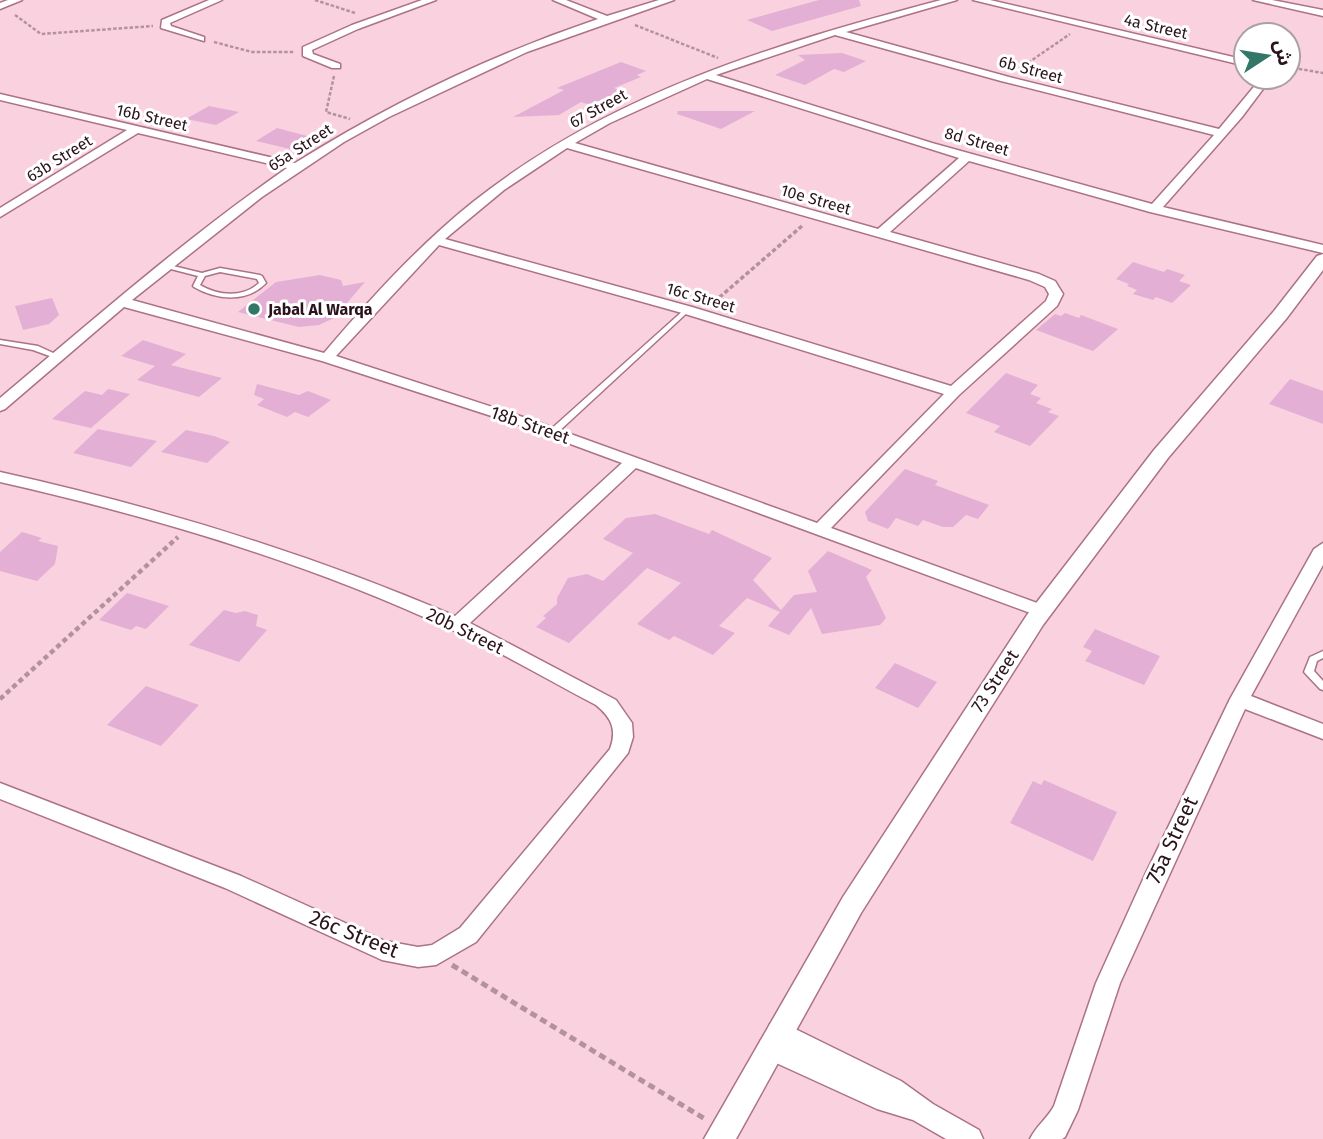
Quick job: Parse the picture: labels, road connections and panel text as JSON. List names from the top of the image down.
{
  "streets": {
    "street": [
      "4a Street",
      "6b Street",
      "67 Street",
      "16b Street",
      "8d Street",
      "65a Street",
      "63b Street",
      "10e Street",
      "16c Street",
      "18b Street",
      "20b Street",
      "73 Street",
      "75a Street",
      "26c Street"
    ]
  },
  "crossings": [
    ["6b Street", "67 Street"],
    ["67 Street", "8d Street"],
    ["67 Street", "10e Street"],
    ["67 Street", "16c Street"],
    ["67 Street", "18b Street"],
    ["16b Street", "65a Street"],
    ["16b Street", "63b Street"],
    ["8d Street", "73 Street"],
    ["65a Street", "18b Street"],
    ["10e Street", "16c Street"],
    ["18b Street", "73 Street"],
    ["20b Street", "26c Street"]
  ],
  "places": ["Jabal Al Warqa"],
  "north": "right"
}
